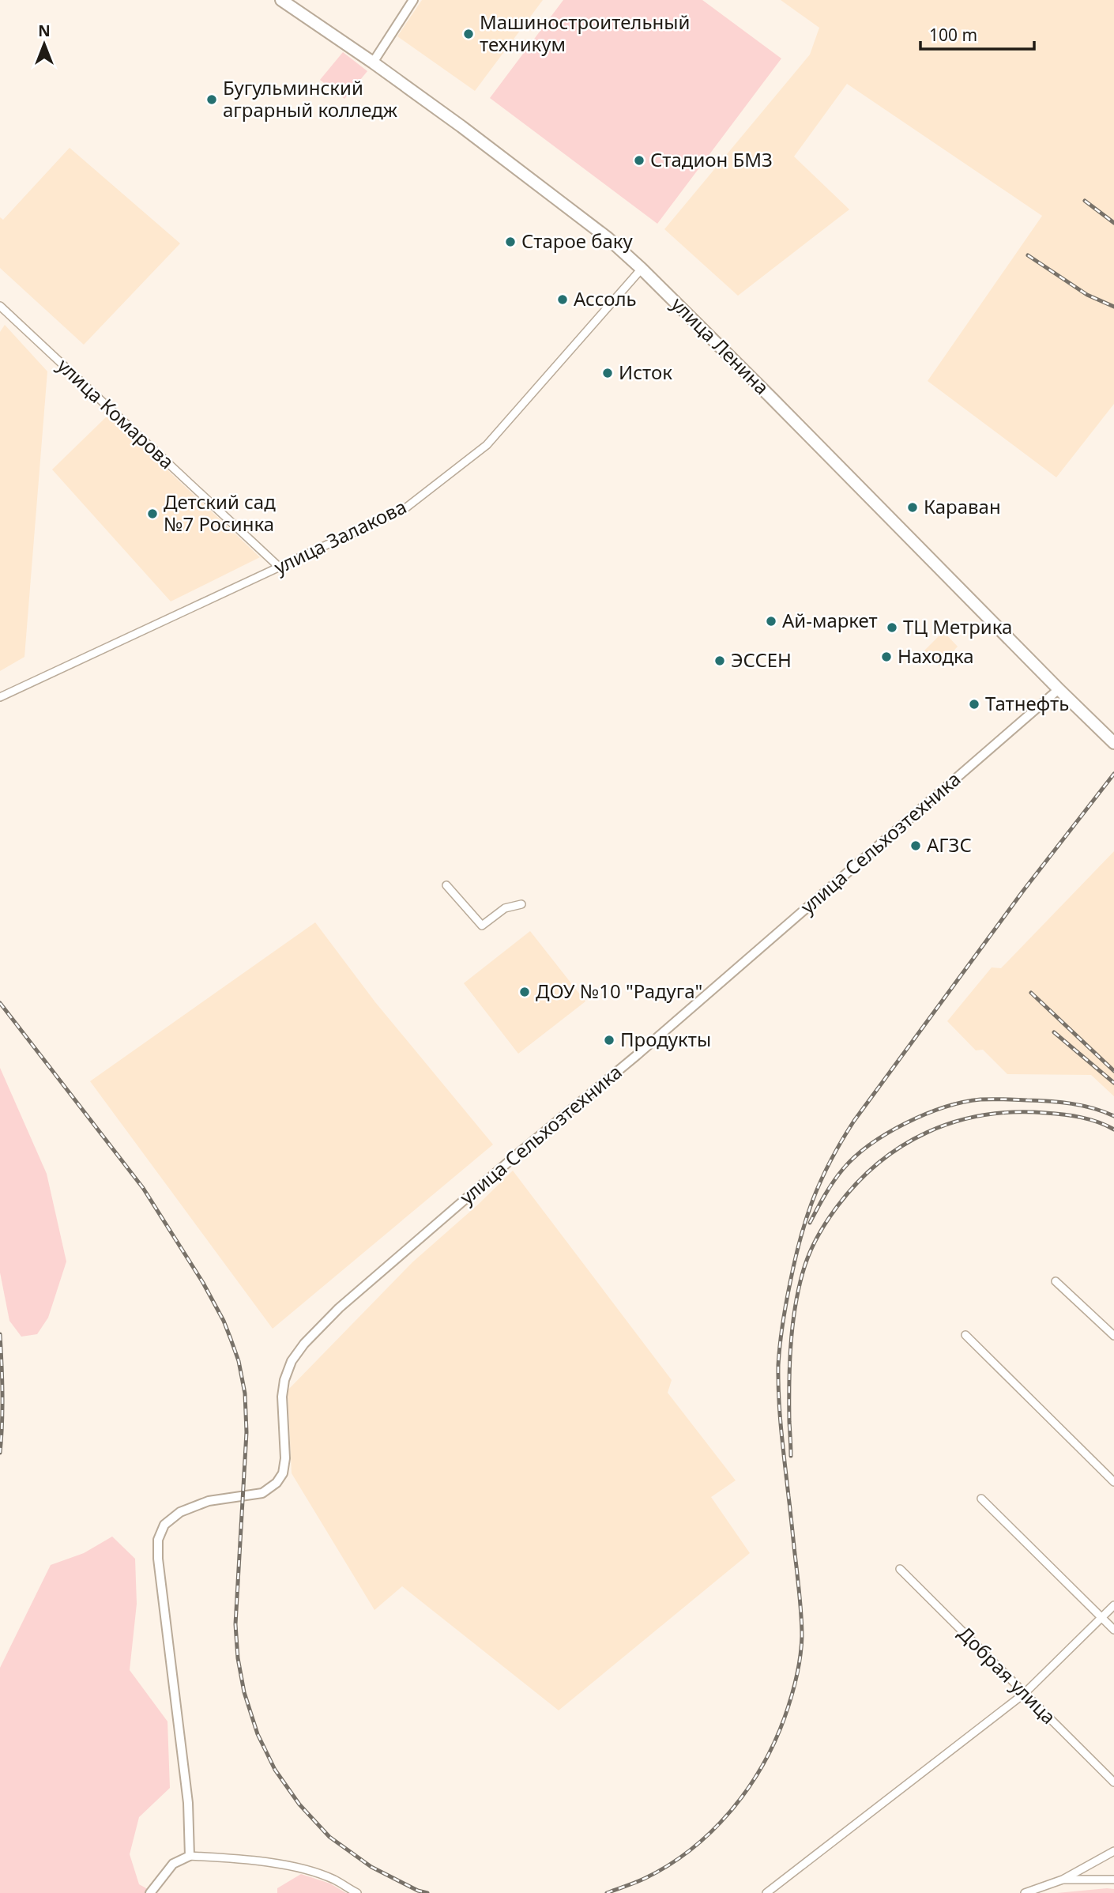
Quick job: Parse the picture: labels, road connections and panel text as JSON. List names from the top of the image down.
{
  "streets": {
    "main road": ["улица Ленина"],
    "street": [
      "улица Комарова",
      "улица Залакова",
      "улица Сельхозтехника",
      "Добрая улица"
    ]
  },
  "crossings": [
    ["улица Ленина", "улица Залакова"],
    ["улица Ленина", "улица Сельхозтехника"],
    ["улица Комарова", "улица Залакова"]
  ],
  "places": [
    "Машиностроительный техникум",
    "Бугульминский аграрный колледж",
    "Стадион БМЗ",
    "Старое баку",
    "Ассоль",
    "Исток",
    "Караван",
    "Детский сад №7 Росинка",
    "Ай-маркет",
    "ТЦ Метрика",
    "Находка",
    "ЭССЕН",
    "Татнефть",
    "АГЗС",
    "ДОУ №10 \"Радуга\"",
    "Продукты"
  ],
  "scale_bar": "100 m",
  "north": "top"
}
